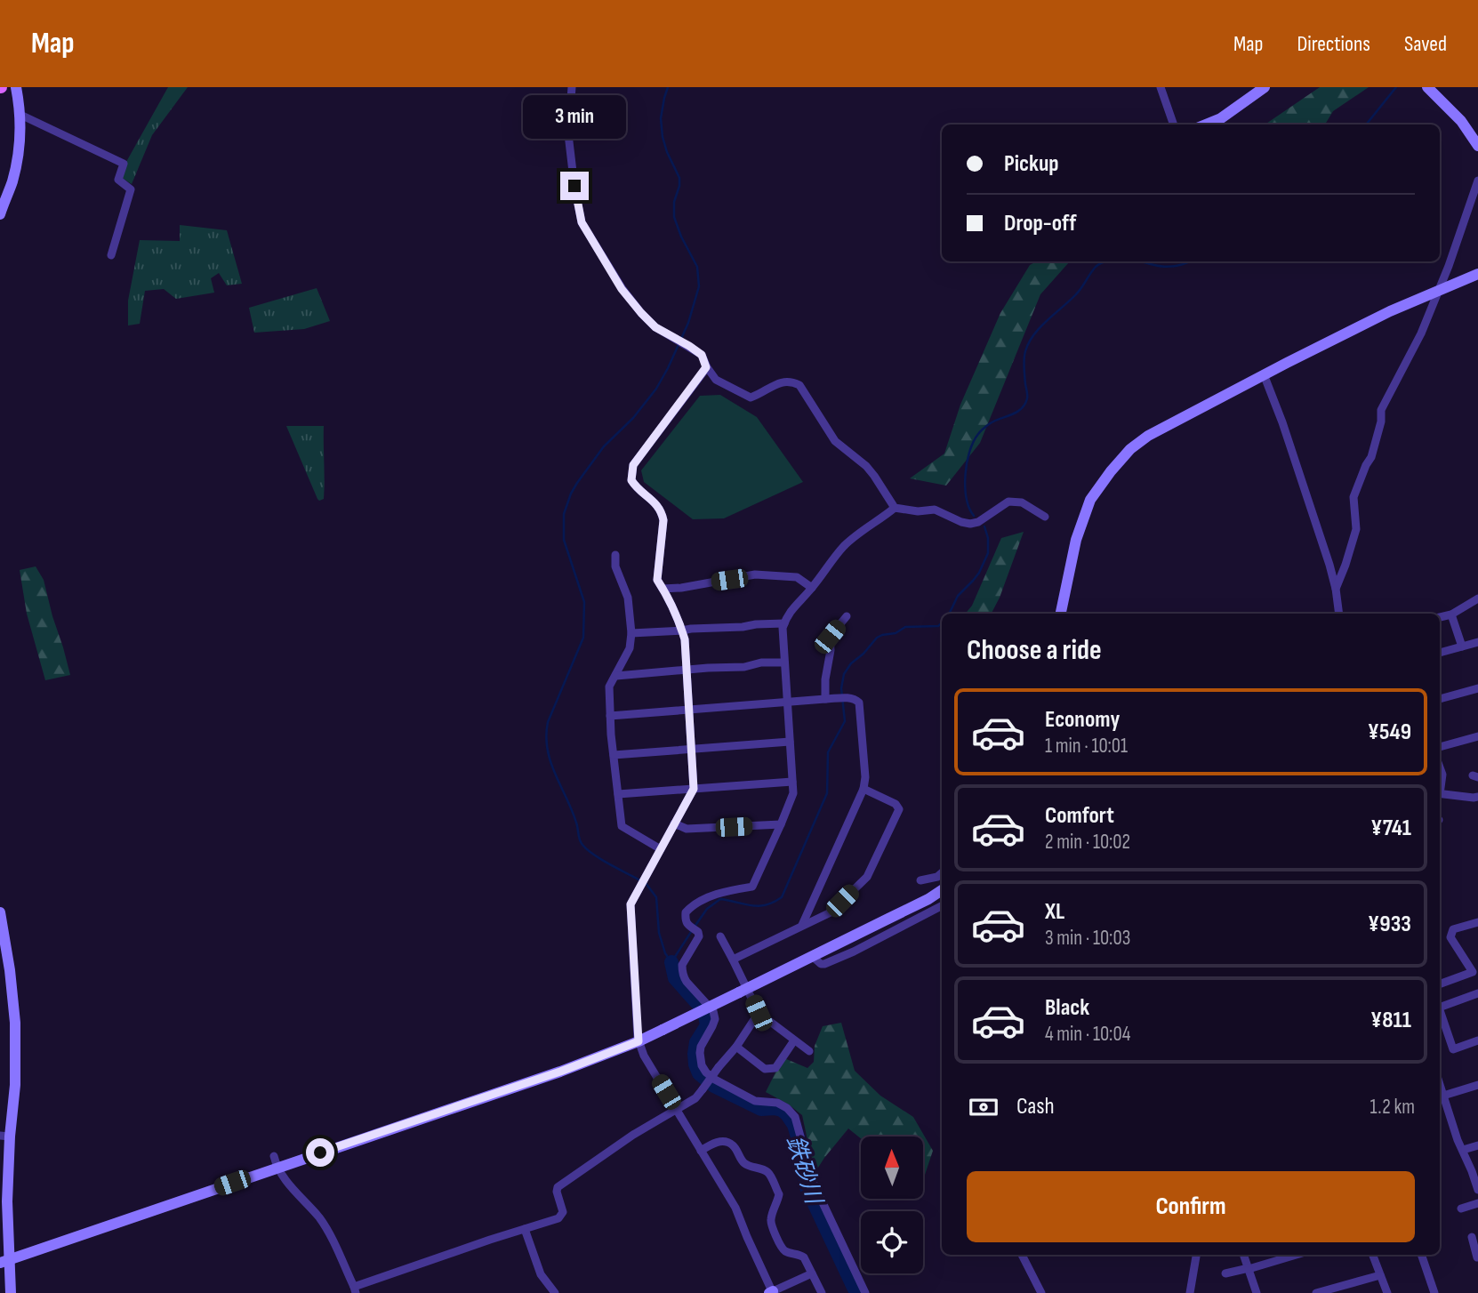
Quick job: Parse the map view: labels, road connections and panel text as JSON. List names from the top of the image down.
{
  "water": ["鉄砂川"],
  "north": "top",
  "page": {
    "header": "Map",
    "nav": ["Map", "Directions", "Saved"],
    "bubble": "3 min",
    "banner": ["Pickup", "Drop-off"],
    "heading": "Choose a ride",
    "list": [
      {
        "name": "Economy",
        "note": "1 min · 10:01",
        "value": "¥549"
      },
      {
        "name": "Comfort",
        "note": "2 min · 10:02",
        "value": "¥741"
      },
      {
        "name": "XL",
        "note": "3 min · 10:03",
        "value": "¥933"
      },
      {
        "name": "Black",
        "note": "4 min · 10:04",
        "value": "¥811"
      }
    ],
    "pay": ["Cash", "1.2 km"],
    "buttons": "Confirm"
  }
}
